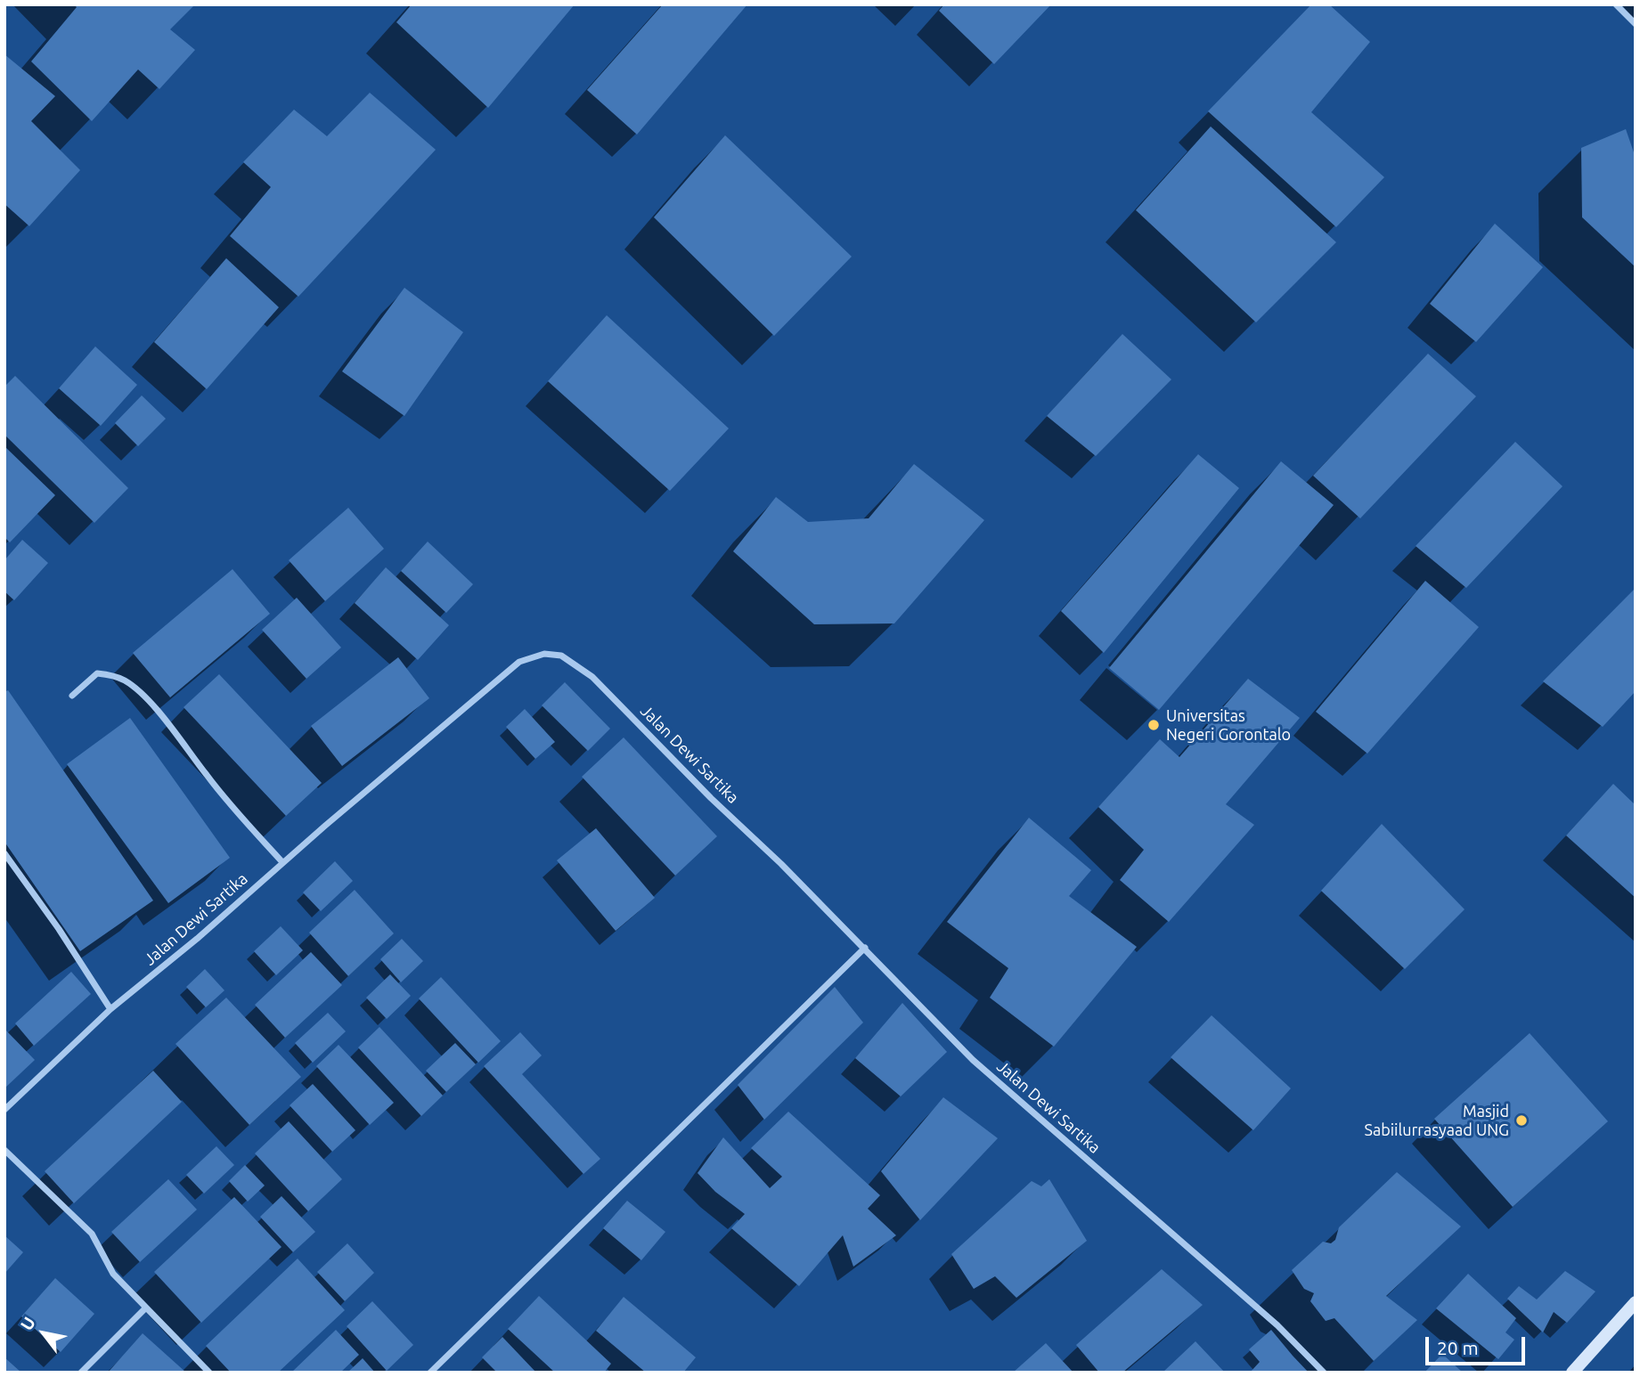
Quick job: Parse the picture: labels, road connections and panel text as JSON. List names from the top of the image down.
{
  "streets": {
    "street": ["Jalan Dewi Sartika"]
  },
  "places": ["Universitas Negeri Gorontalo", "Masjid Sabiilurrasyaad UNG"],
  "scale_bar": "20 m",
  "north": "top left"
}
